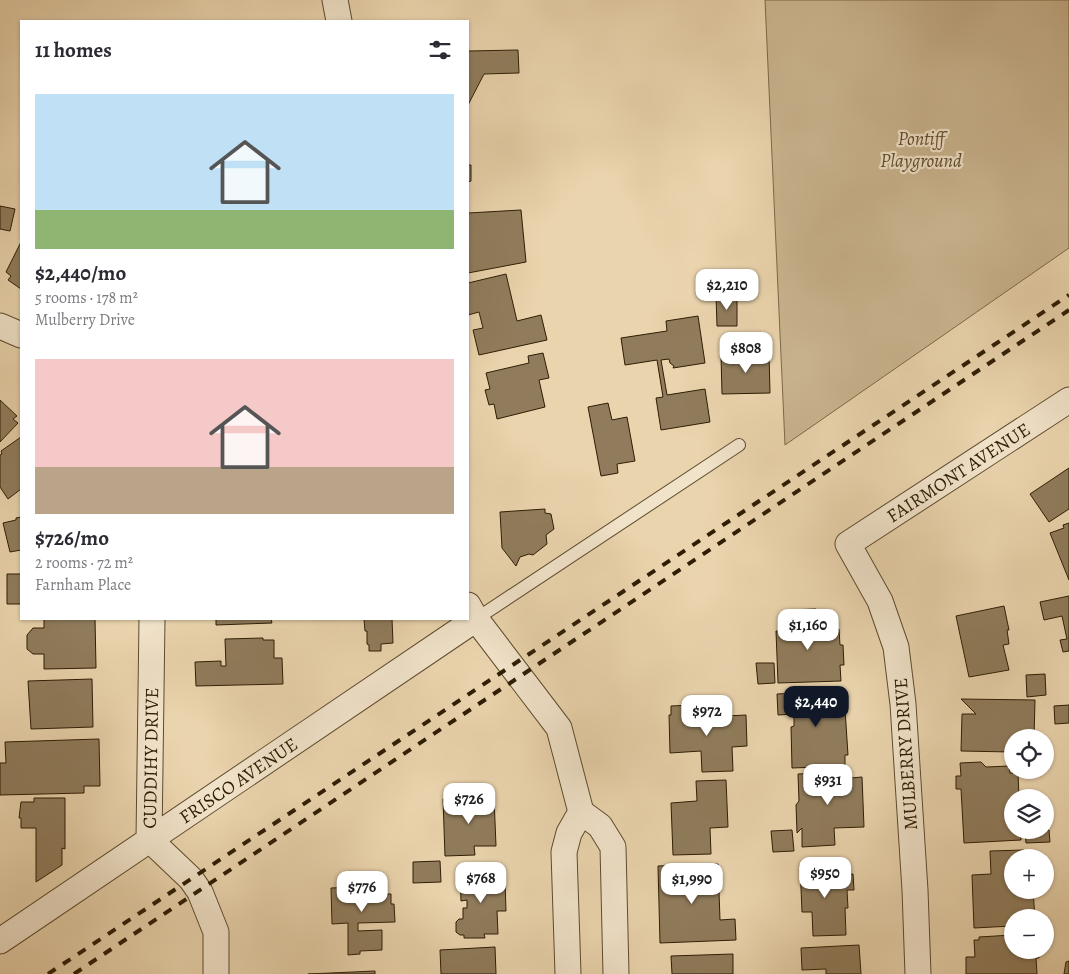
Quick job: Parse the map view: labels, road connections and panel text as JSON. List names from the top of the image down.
{
  "streets": {
    "street": [
      "FAIRMONT AVENUE",
      "MULBERRY DRIVE",
      "CUDDIHY DRIVE",
      "FRISCO AVENUE"
    ]
  },
  "crossings": [
    ["FAIRMONT AVENUE", "MULBERRY DRIVE"],
    ["CUDDIHY DRIVE", "FRISCO AVENUE"]
  ],
  "parks": ["Pontiff Playground"],
  "page": {
    "heading": "11 homes",
    "list": [
      {
        "name": "$2,440/mo",
        "note": "5 rooms · 178 m² · Mulberry Drive"
      },
      {
        "name": "$726/mo",
        "note": "2 rooms · 72 m² · Farnham Place"
      }
    ],
    "price": [
      "$2,210",
      "$808",
      "$1,160",
      "$2,440",
      "$972",
      "$931",
      "$726",
      "$950",
      "$768",
      "$1,990",
      "$776"
    ],
    "map_buttons": ["+", "−"]
  }
}
